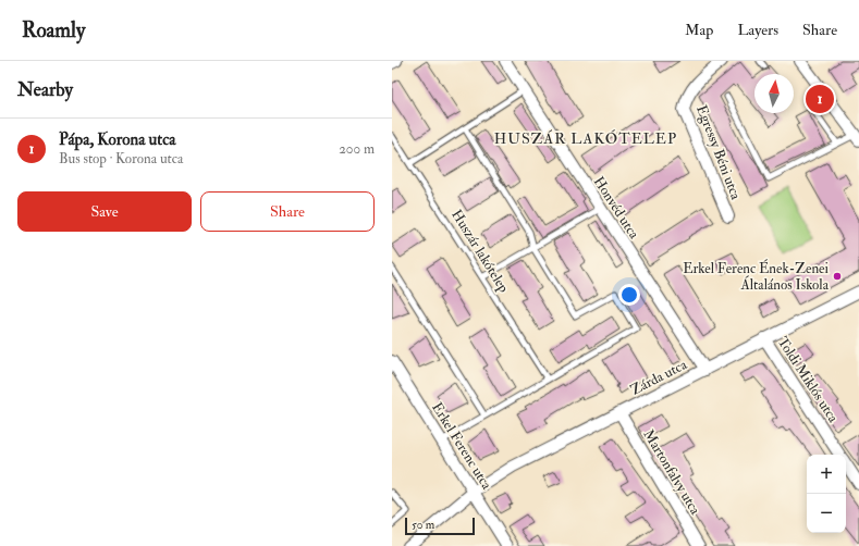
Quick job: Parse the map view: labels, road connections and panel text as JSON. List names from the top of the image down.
{
  "streets": {
    "street": [
      "Egressy Béni utca",
      "Honvéd utca",
      "Zárda utca",
      "Toldi Miklós utca",
      "Erkel Ferenc utca",
      "Martonfalvy utca"
    ],
    "lane": ["Huszár lakótelep"]
  },
  "crossings": [
    ["Honvéd utca", "Zárda utca"],
    ["Zárda utca", "Toldi Miklós utca"],
    ["Zárda utca", "Erkel Ferenc utca"],
    ["Zárda utca", "Martonfalvy utca"]
  ],
  "districts": ["HUSZÁR LAKÓTELEP"],
  "places": ["Erkel Ferenc Ének-Zenei Általános Iskola"],
  "scale_bar": "50 m",
  "north": "top",
  "page": {
    "header": "Roamly",
    "nav": ["Map", "Layers", "Share"],
    "heading": "Nearby",
    "pins": "1",
    "list": [
      {
        "mark": "1",
        "name": "Pápa, Korona utca",
        "note": "Bus stop · Korona utca",
        "value": "200 m"
      }
    ],
    "buttons": ["Save", "Share"],
    "map_buttons": ["+", "−"],
    "scale": "50 m"
  }
}
